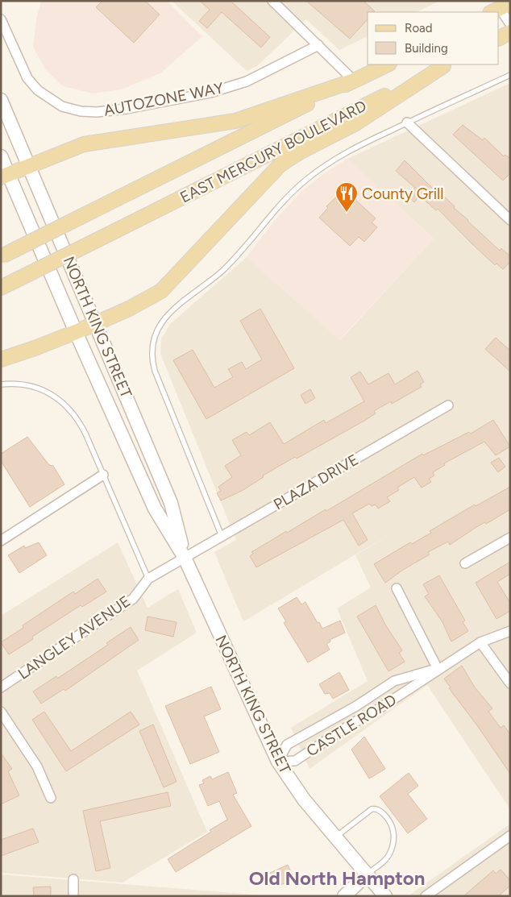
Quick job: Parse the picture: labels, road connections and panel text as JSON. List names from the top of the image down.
{
  "streets": {
    "main road": ["EAST MERCURY BOULEVARD", "NORTH KING STREET"],
    "street": [
      "AUTOZONE WAY",
      "PLAZA DRIVE",
      "LANGLEY AVENUE",
      "CASTLE ROAD"
    ]
  },
  "crossings": [
    ["NORTH KING STREET", "PLAZA DRIVE"],
    ["NORTH KING STREET", "LANGLEY AVENUE"],
    ["NORTH KING STREET", "CASTLE ROAD"],
    ["PLAZA DRIVE", "LANGLEY AVENUE"]
  ],
  "districts": ["Old North Hampton"],
  "places": {
    "restaurant": ["County Grill"]
  },
  "legend": ["Road", "Building"]
}
